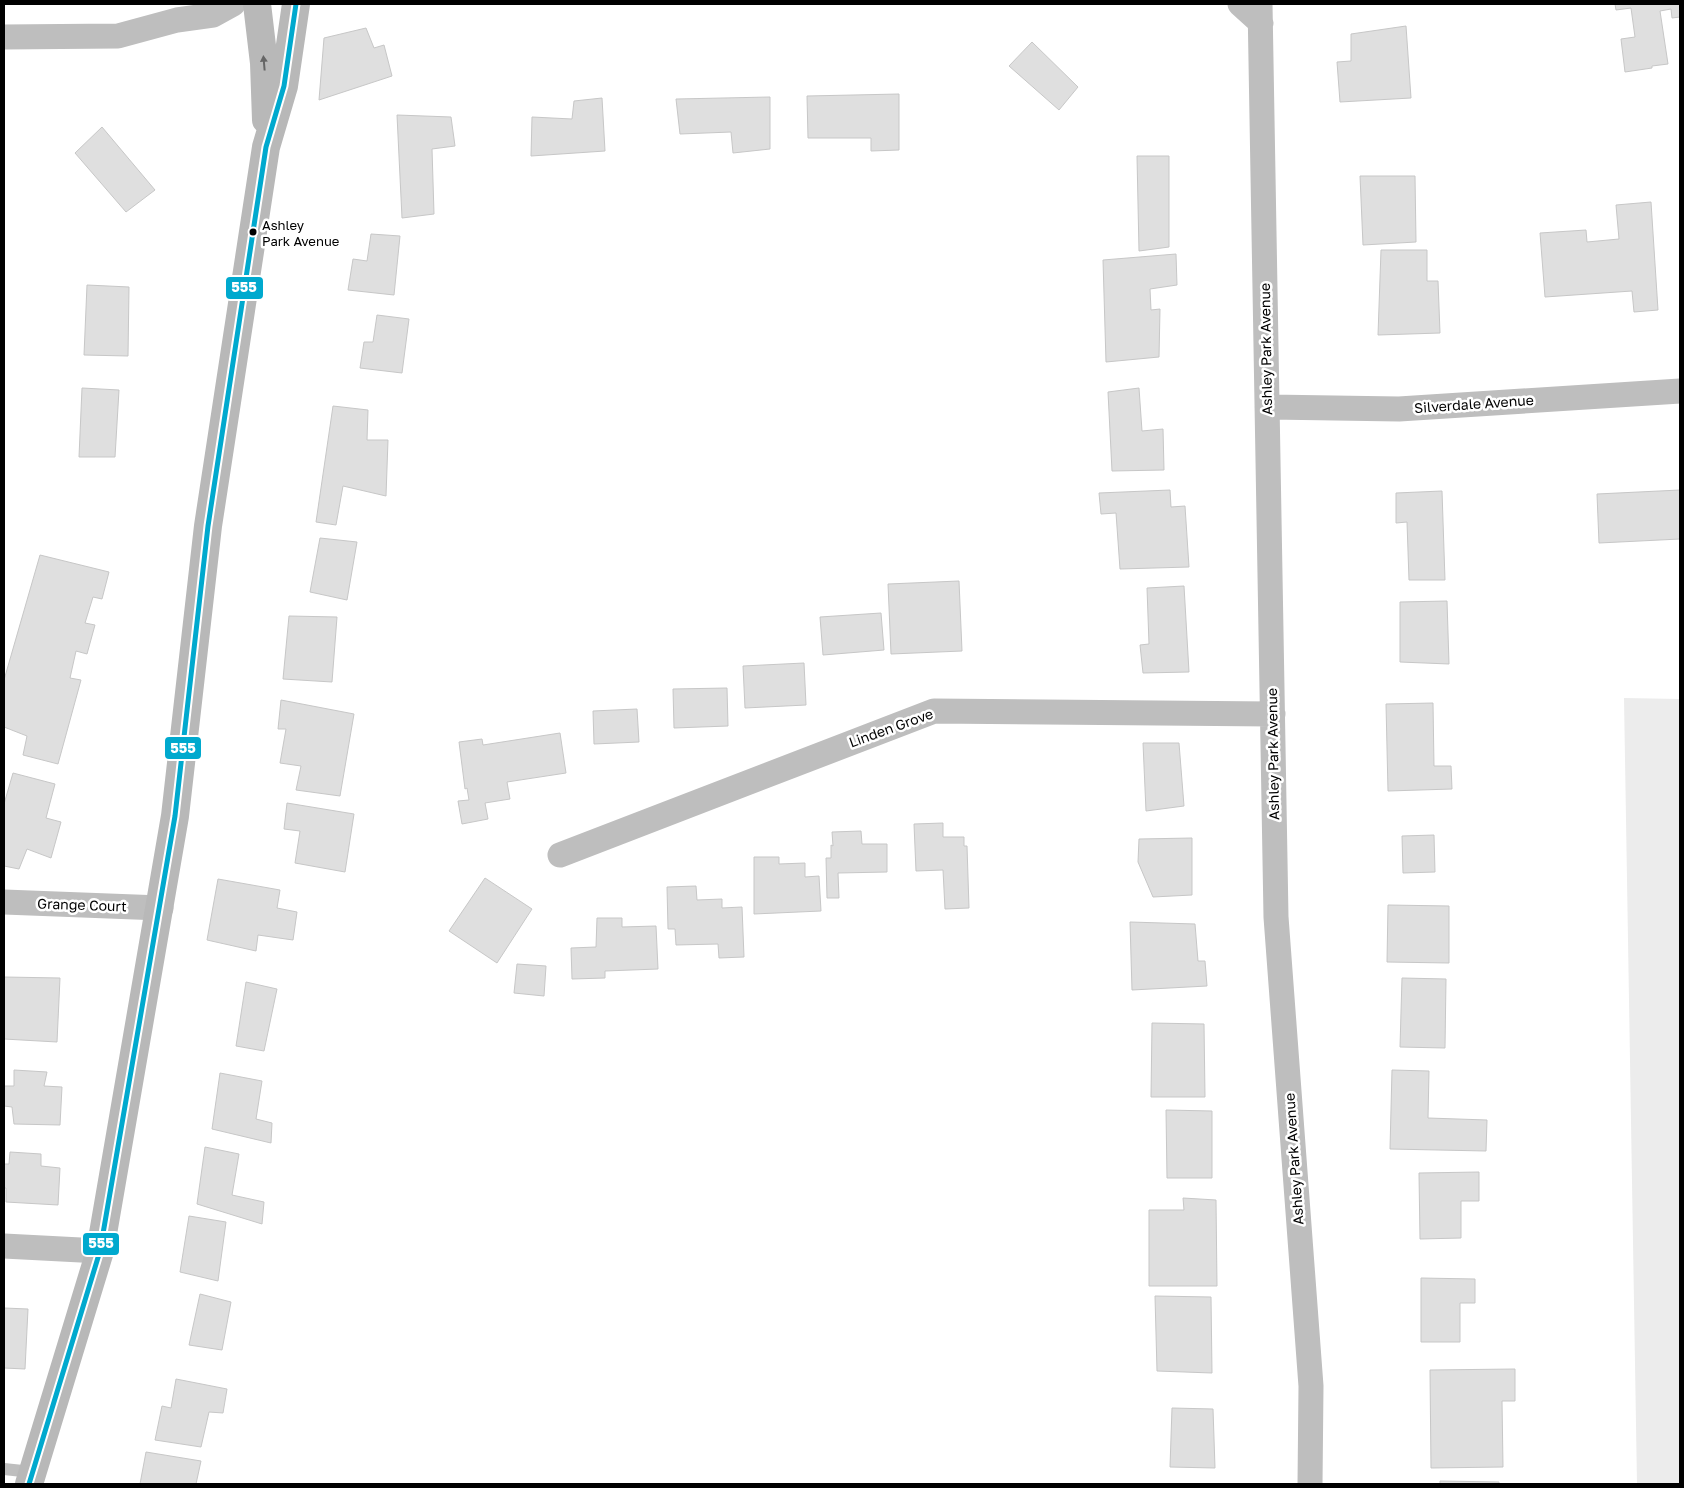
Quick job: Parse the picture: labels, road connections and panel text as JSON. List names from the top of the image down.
{
  "streets": {
    "street": [
      "Ashley Park Avenue",
      "Silverdale Avenue",
      "Linden Grove",
      "Grange Court"
    ]
  },
  "crossings": [
    ["Ashley Park Avenue", "Silverdale Avenue"],
    ["Ashley Park Avenue", "Linden Grove"]
  ],
  "places": ["Ashley Park Avenue"],
  "lines": ["transit line 555"]
}
